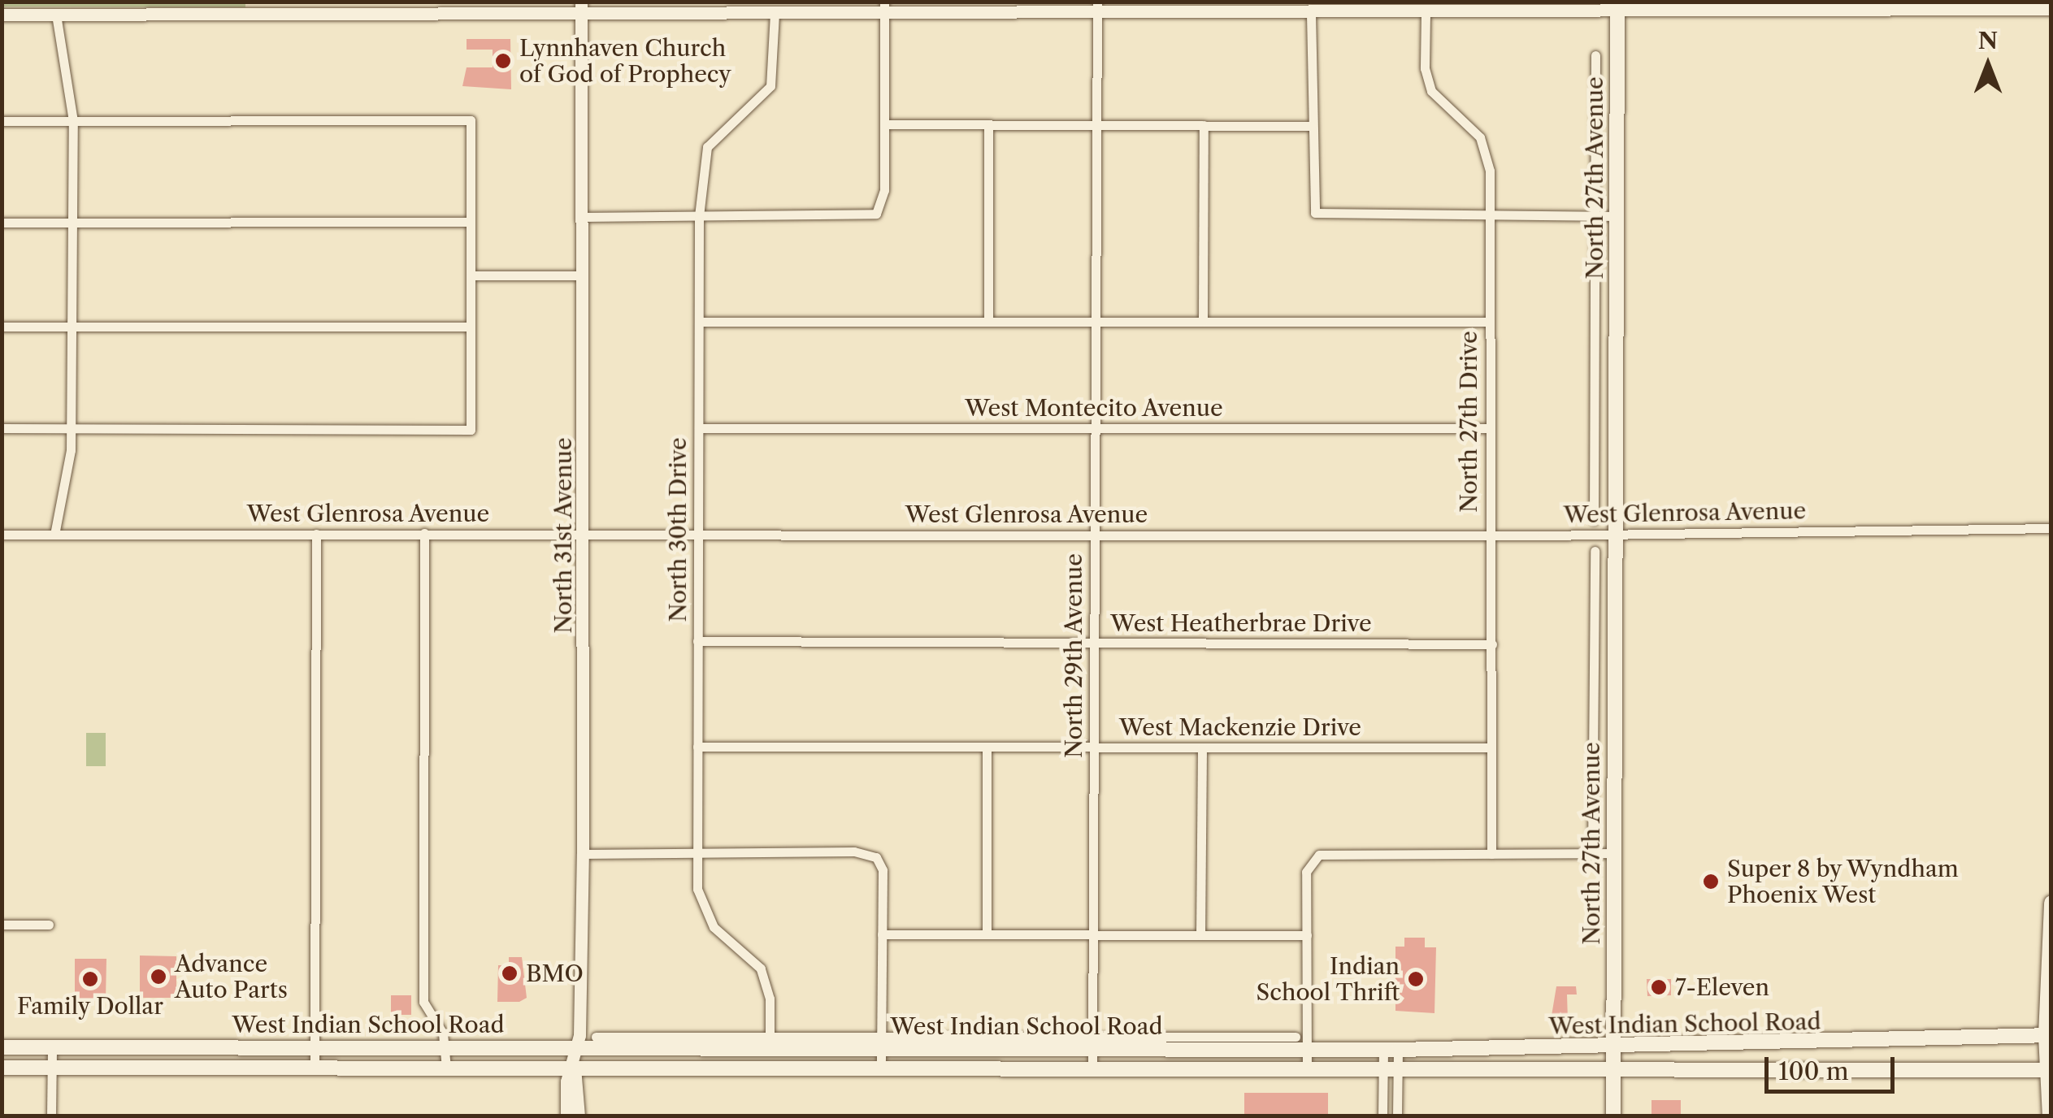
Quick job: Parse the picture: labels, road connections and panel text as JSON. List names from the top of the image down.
{
  "streets": {
    "main road": ["North 27th Avenue", "West Indian School Road"],
    "street": [
      "West Montecito Avenue",
      "North 27th Drive",
      "West Glenrosa Avenue",
      "North 30th Drive",
      "North 31st Avenue",
      "West Heatherbrae Drive",
      "North 29th Avenue",
      "West Mackenzie Drive"
    ]
  },
  "crossings": [
    ["North 27th Avenue", "West Glenrosa Avenue"],
    ["North 27th Avenue", "West Indian School Road"],
    ["West Montecito Avenue", "North 27th Drive"],
    ["West Montecito Avenue", "North 30th Drive"],
    ["West Montecito Avenue", "North 29th Avenue"],
    ["North 27th Drive", "West Glenrosa Avenue"],
    ["North 27th Drive", "West Heatherbrae Drive"],
    ["North 27th Drive", "West Mackenzie Drive"],
    ["West Glenrosa Avenue", "North 30th Drive"],
    ["West Glenrosa Avenue", "North 31st Avenue"],
    ["West Glenrosa Avenue", "North 29th Avenue"],
    ["North 30th Drive", "West Heatherbrae Drive"],
    ["North 30th Drive", "West Mackenzie Drive"],
    ["North 30th Drive", "West Indian School Road"],
    ["North 31st Avenue", "West Indian School Road"],
    ["West Heatherbrae Drive", "North 29th Avenue"],
    ["North 29th Avenue", "West Mackenzie Drive"],
    ["North 29th Avenue", "West Indian School Road"]
  ],
  "places": [
    "Lynnhaven Church of God of Prophecy",
    "Super 8 by Wyndham Phoenix West",
    "BMO",
    "Advance Auto Parts",
    "Family Dollar",
    "Indian School Thrift",
    "7-Eleven"
  ],
  "scale_bar": "100 m",
  "north": "top"
}
